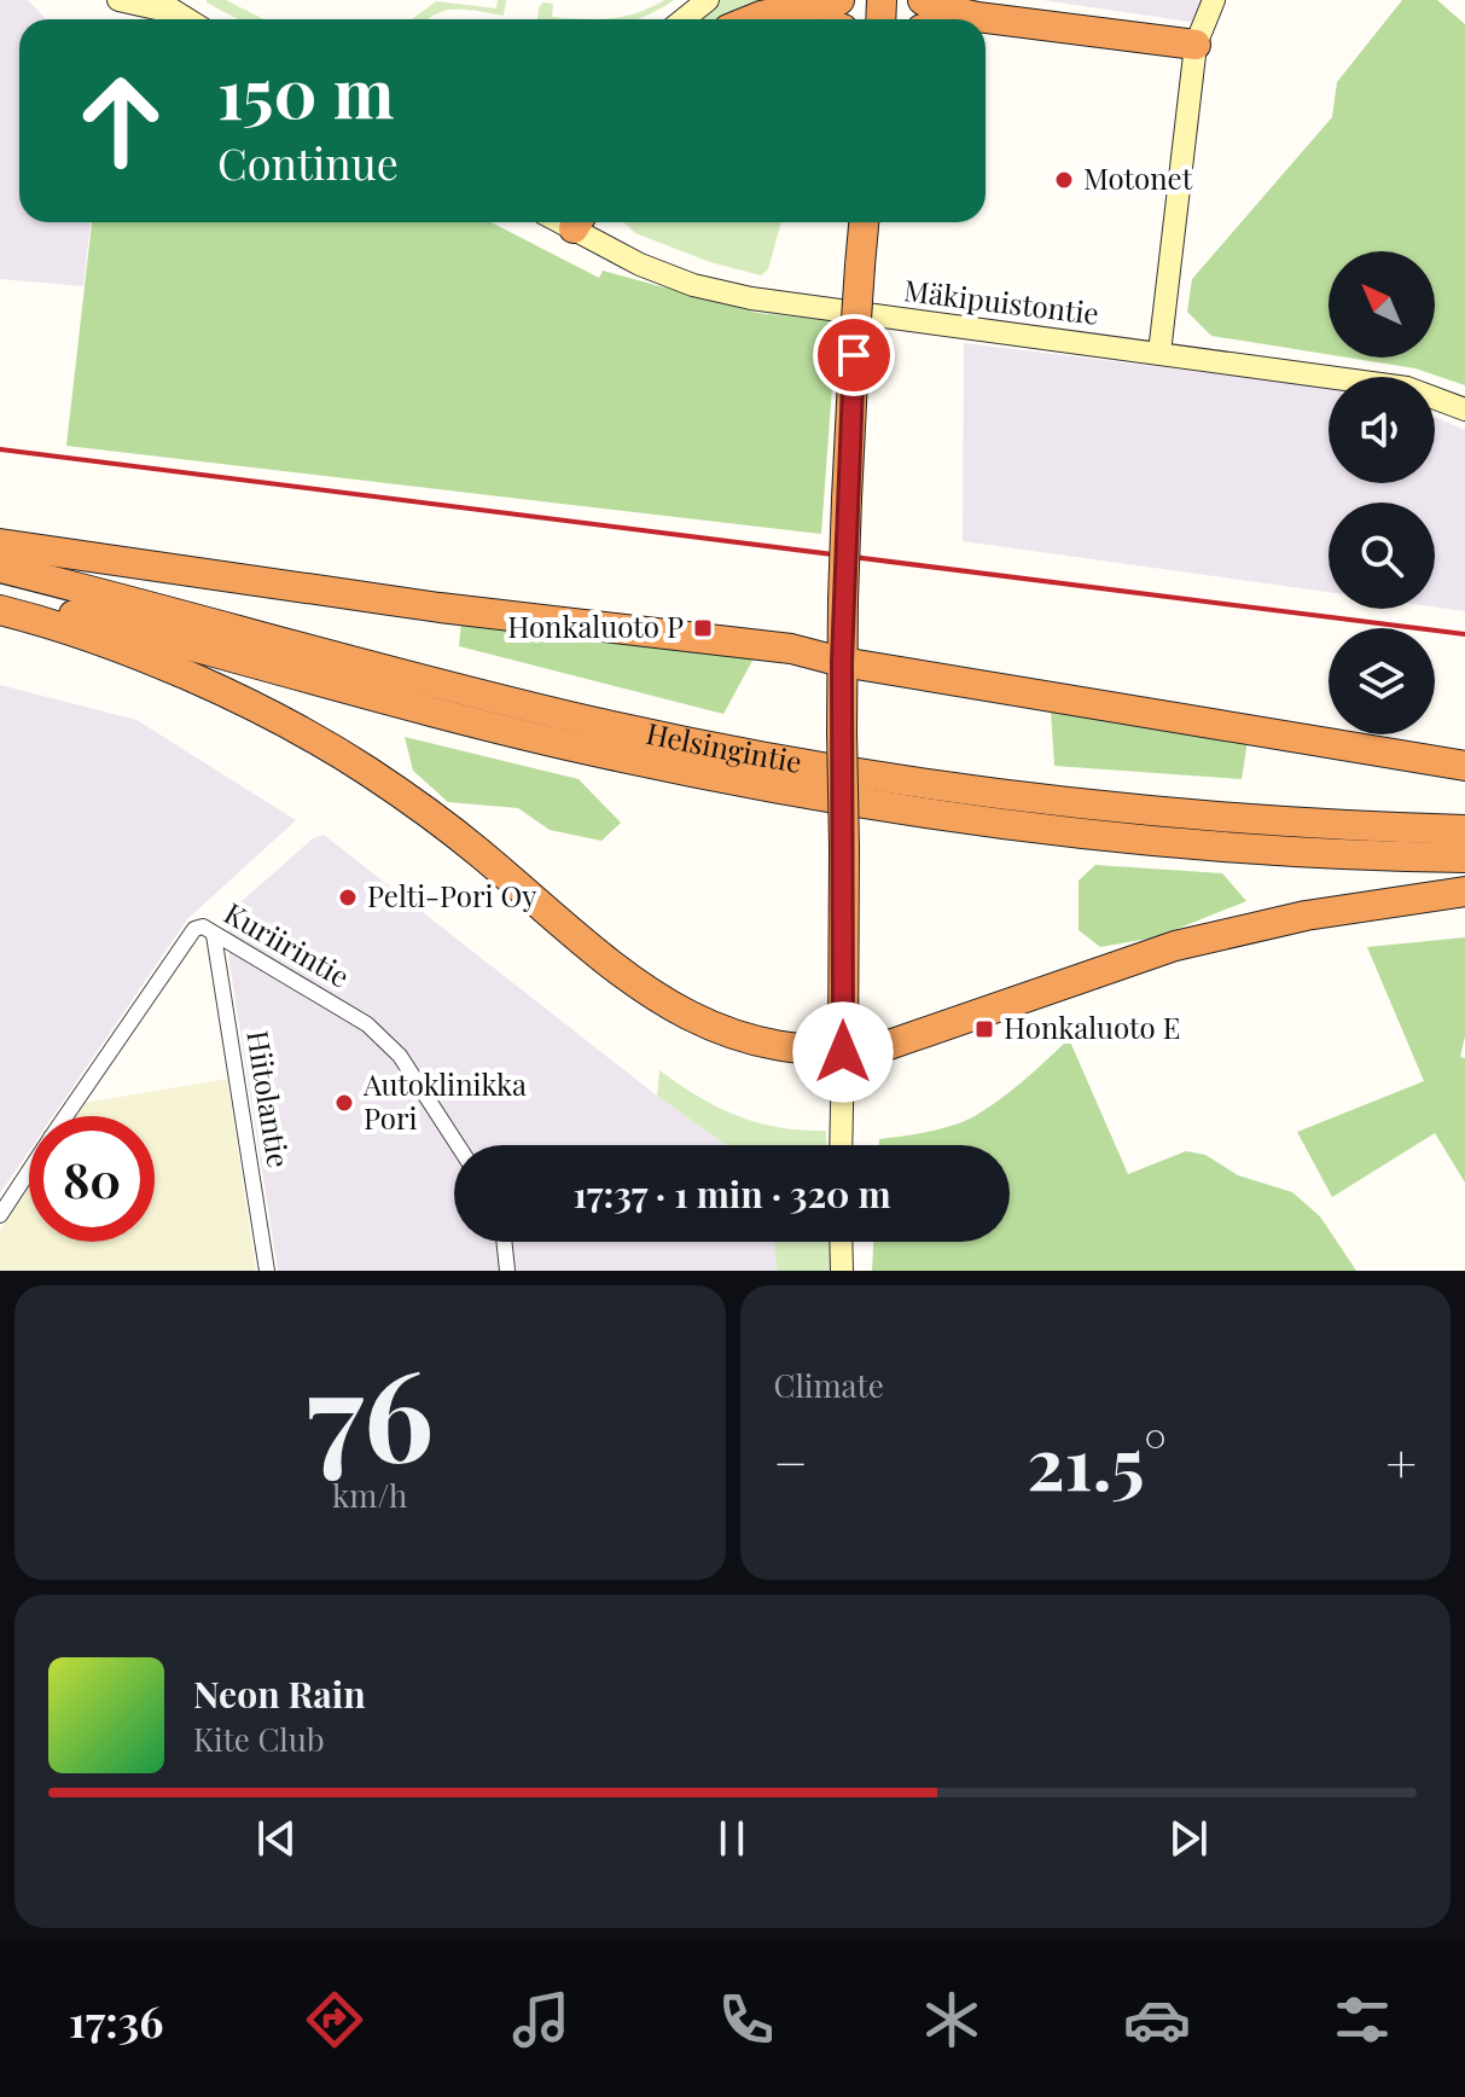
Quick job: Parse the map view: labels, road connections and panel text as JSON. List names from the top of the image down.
{
  "streets": {
    "highway": ["Helsingintie"],
    "street": ["Mäkipuistontie", "Kuriirintie", "Hiitolantie"]
  },
  "crossings": [
    ["Kuriirintie", "Hiitolantie"]
  ],
  "places": {
    "other": ["Motonet", "Pelti-Pori Oy", "Autoklinikka Pori"],
    "transit": ["Honkaluoto P", "Honkaluoto E"]
  },
  "north": "top left",
  "page": {
    "turn": ["150 m", "Continue"],
    "limit": "80",
    "trip": "17:37 · 1 min · 320 m",
    "tile": [
      ["76", "km/h"],
      "Climate"
    ],
    "heat": ["−", "21.5°", "+"],
    "song": ["Neon Rain", "Kite Club"],
    "tabs": "17:36"
  }
}
